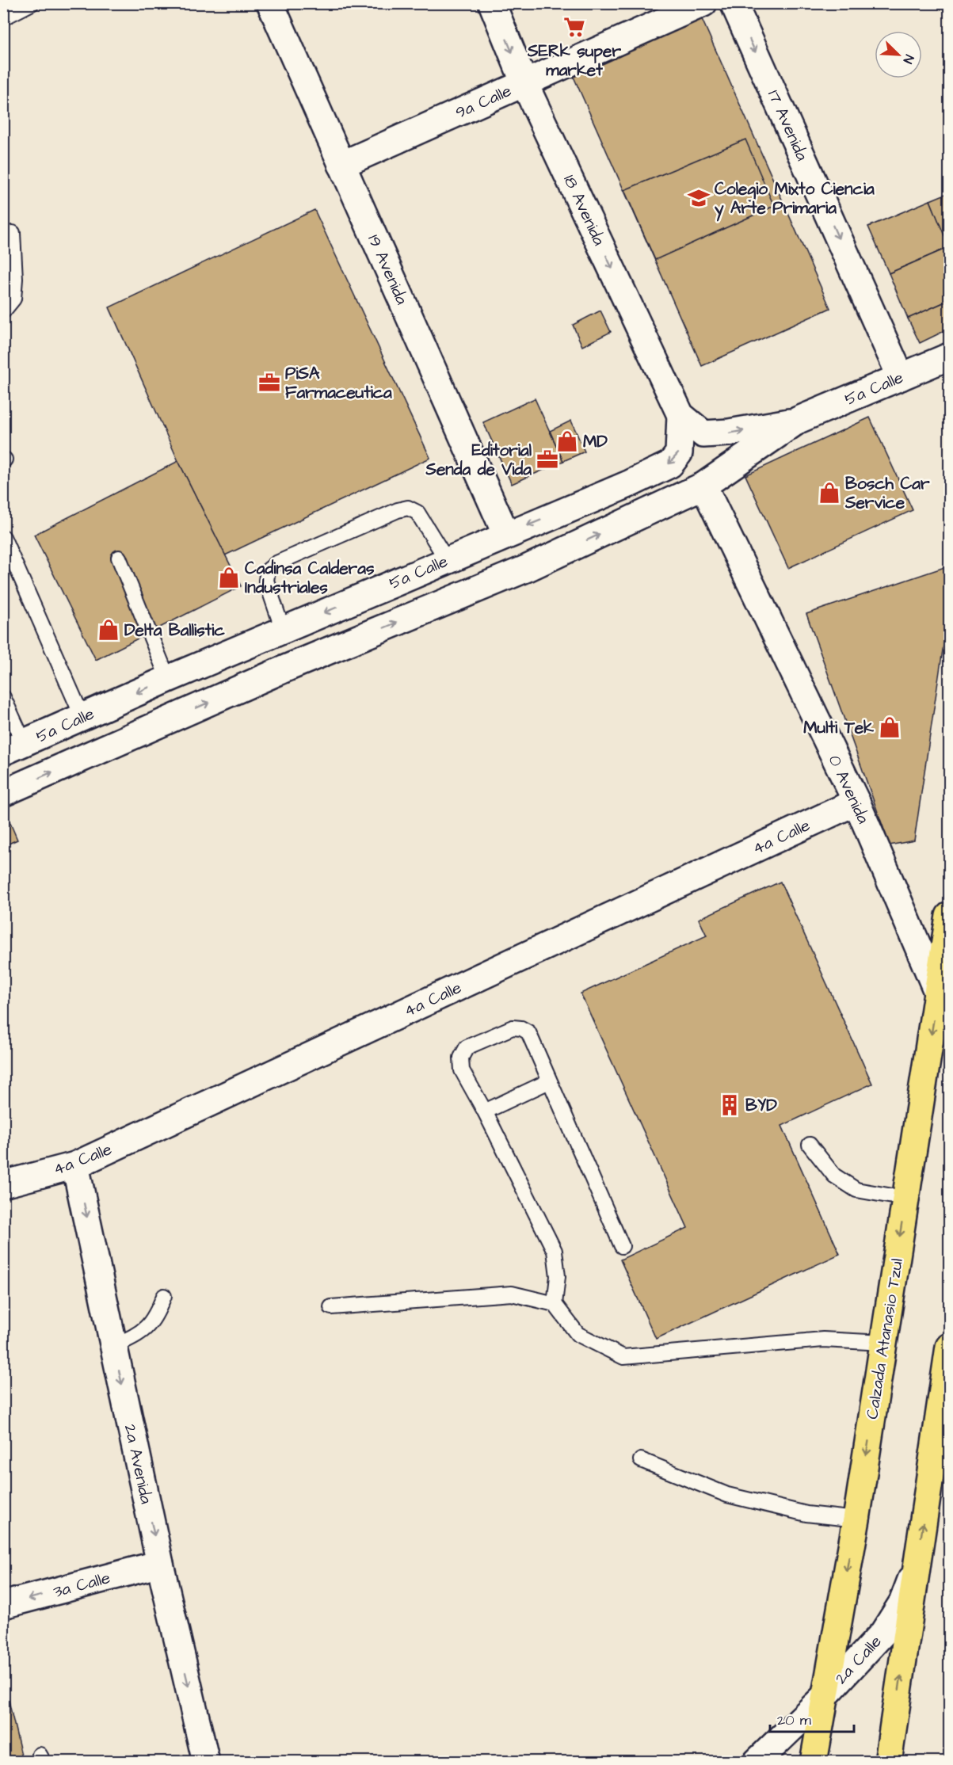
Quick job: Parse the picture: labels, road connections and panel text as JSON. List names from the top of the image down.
{
  "streets": {
    "main road": ["Calzada Atanasio Tzul"],
    "street": [
      "9a Calle",
      "17 Avenida",
      "18 Avenida",
      "19 Avenida",
      "5a Calle",
      "0 Avenida",
      "4a Calle",
      "2a Avenida",
      "3a Calle",
      "2a Calle"
    ]
  },
  "crossings": [
    ["9a Calle", "18 Avenida"],
    ["9a Calle", "19 Avenida"],
    ["17 Avenida", "5a Calle"],
    ["18 Avenida", "5a Calle"],
    ["19 Avenida", "5a Calle"],
    ["5a Calle", "0 Avenida"],
    ["0 Avenida", "4a Calle"],
    ["0 Avenida", "Calzada Atanasio Tzul"],
    ["4a Calle", "2a Avenida"],
    ["Calzada Atanasio Tzul", "2a Calle"],
    ["2a Avenida", "3a Calle"]
  ],
  "one_way": [
    "17 Avenida",
    "18 Avenida",
    "2a Avenida",
    "3a Calle"
  ],
  "places": {
    "supermarket": ["SERk super market"],
    "school or university": ["Colegio Mixto Ciencia y Arte Primaria"],
    "office": ["PiSA Farmaceutica", "Editorial Senda de Vida"],
    "shop": [
      "MD",
      "Bosch Car Service",
      "Cadinsa Calderas Industriales",
      "Delta Ballistic",
      "Multi Tek"
    ],
    "building": ["BYD"]
  },
  "scale_bar": "20 m",
  "north": "bottom right"
}
